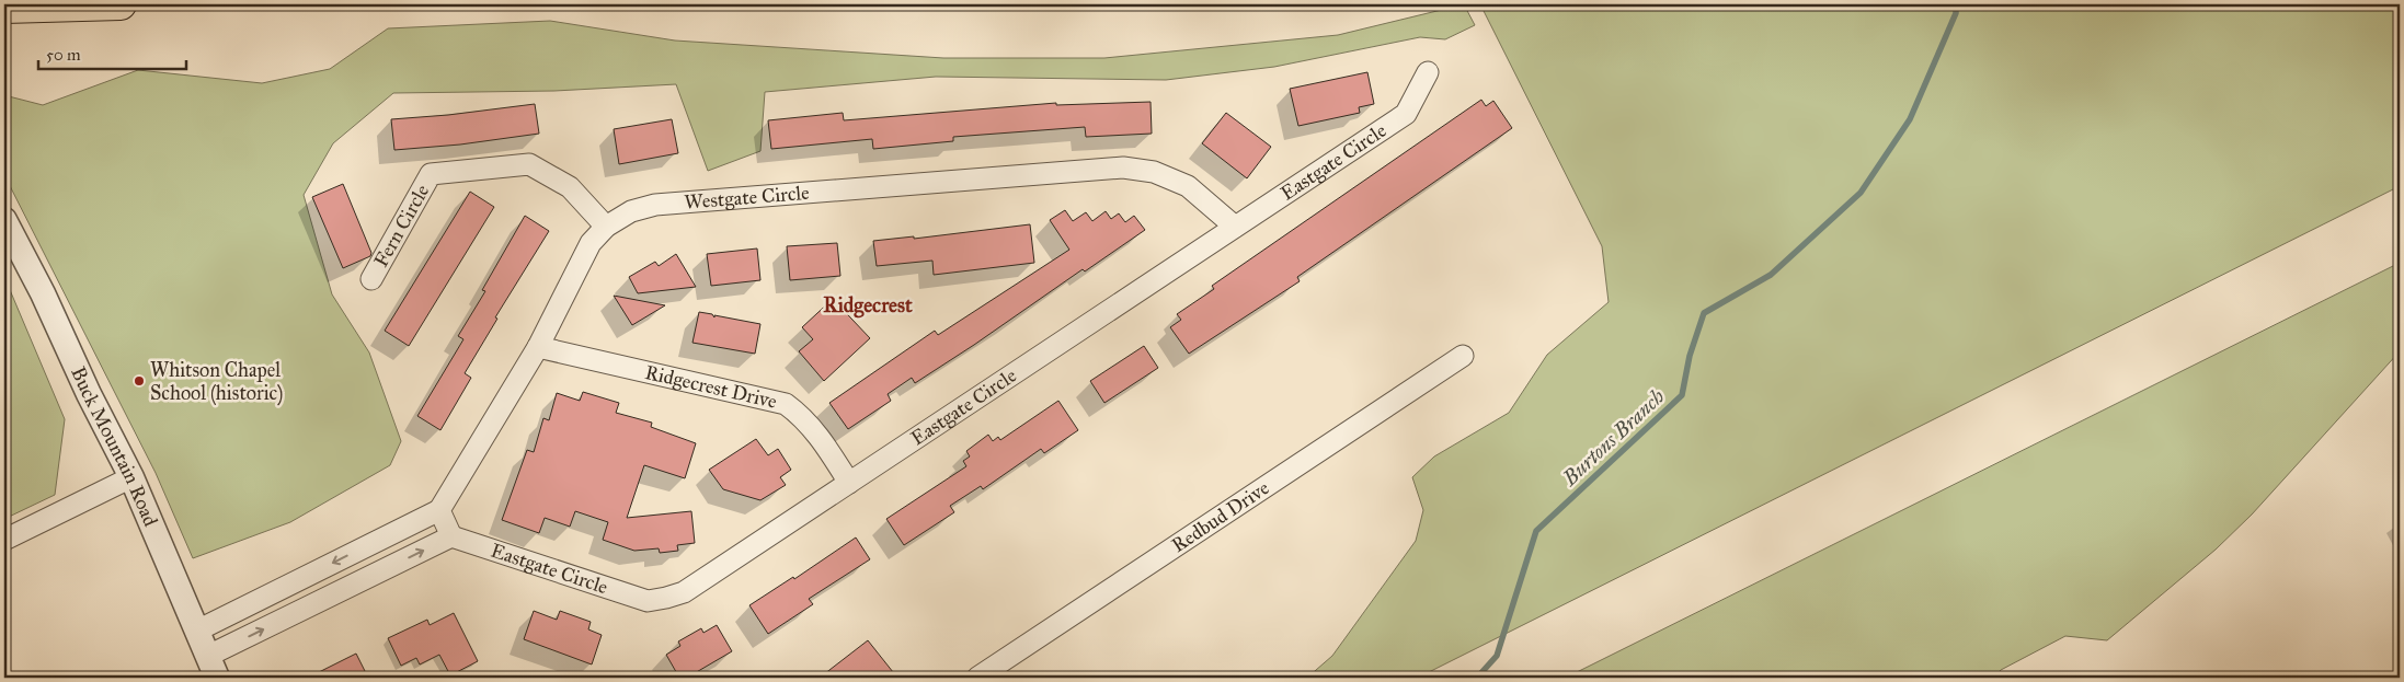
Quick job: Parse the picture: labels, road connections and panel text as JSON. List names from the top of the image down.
{
  "streets": {
    "street": [
      "Eastgate Circle",
      "Westgate Circle",
      "Fern Circle",
      "Ridgecrest Drive",
      "Buck Mountain Road",
      "Redbud Drive"
    ]
  },
  "crossings": [
    ["Eastgate Circle", "Westgate Circle"],
    ["Eastgate Circle", "Ridgecrest Drive"],
    ["Westgate Circle", "Fern Circle"],
    ["Westgate Circle", "Ridgecrest Drive"]
  ],
  "districts": ["Ridgecrest"],
  "water": ["Burtons Branch"],
  "places": ["Whitson Chapel School (historic)"],
  "scale_bar": "50 m"
}
